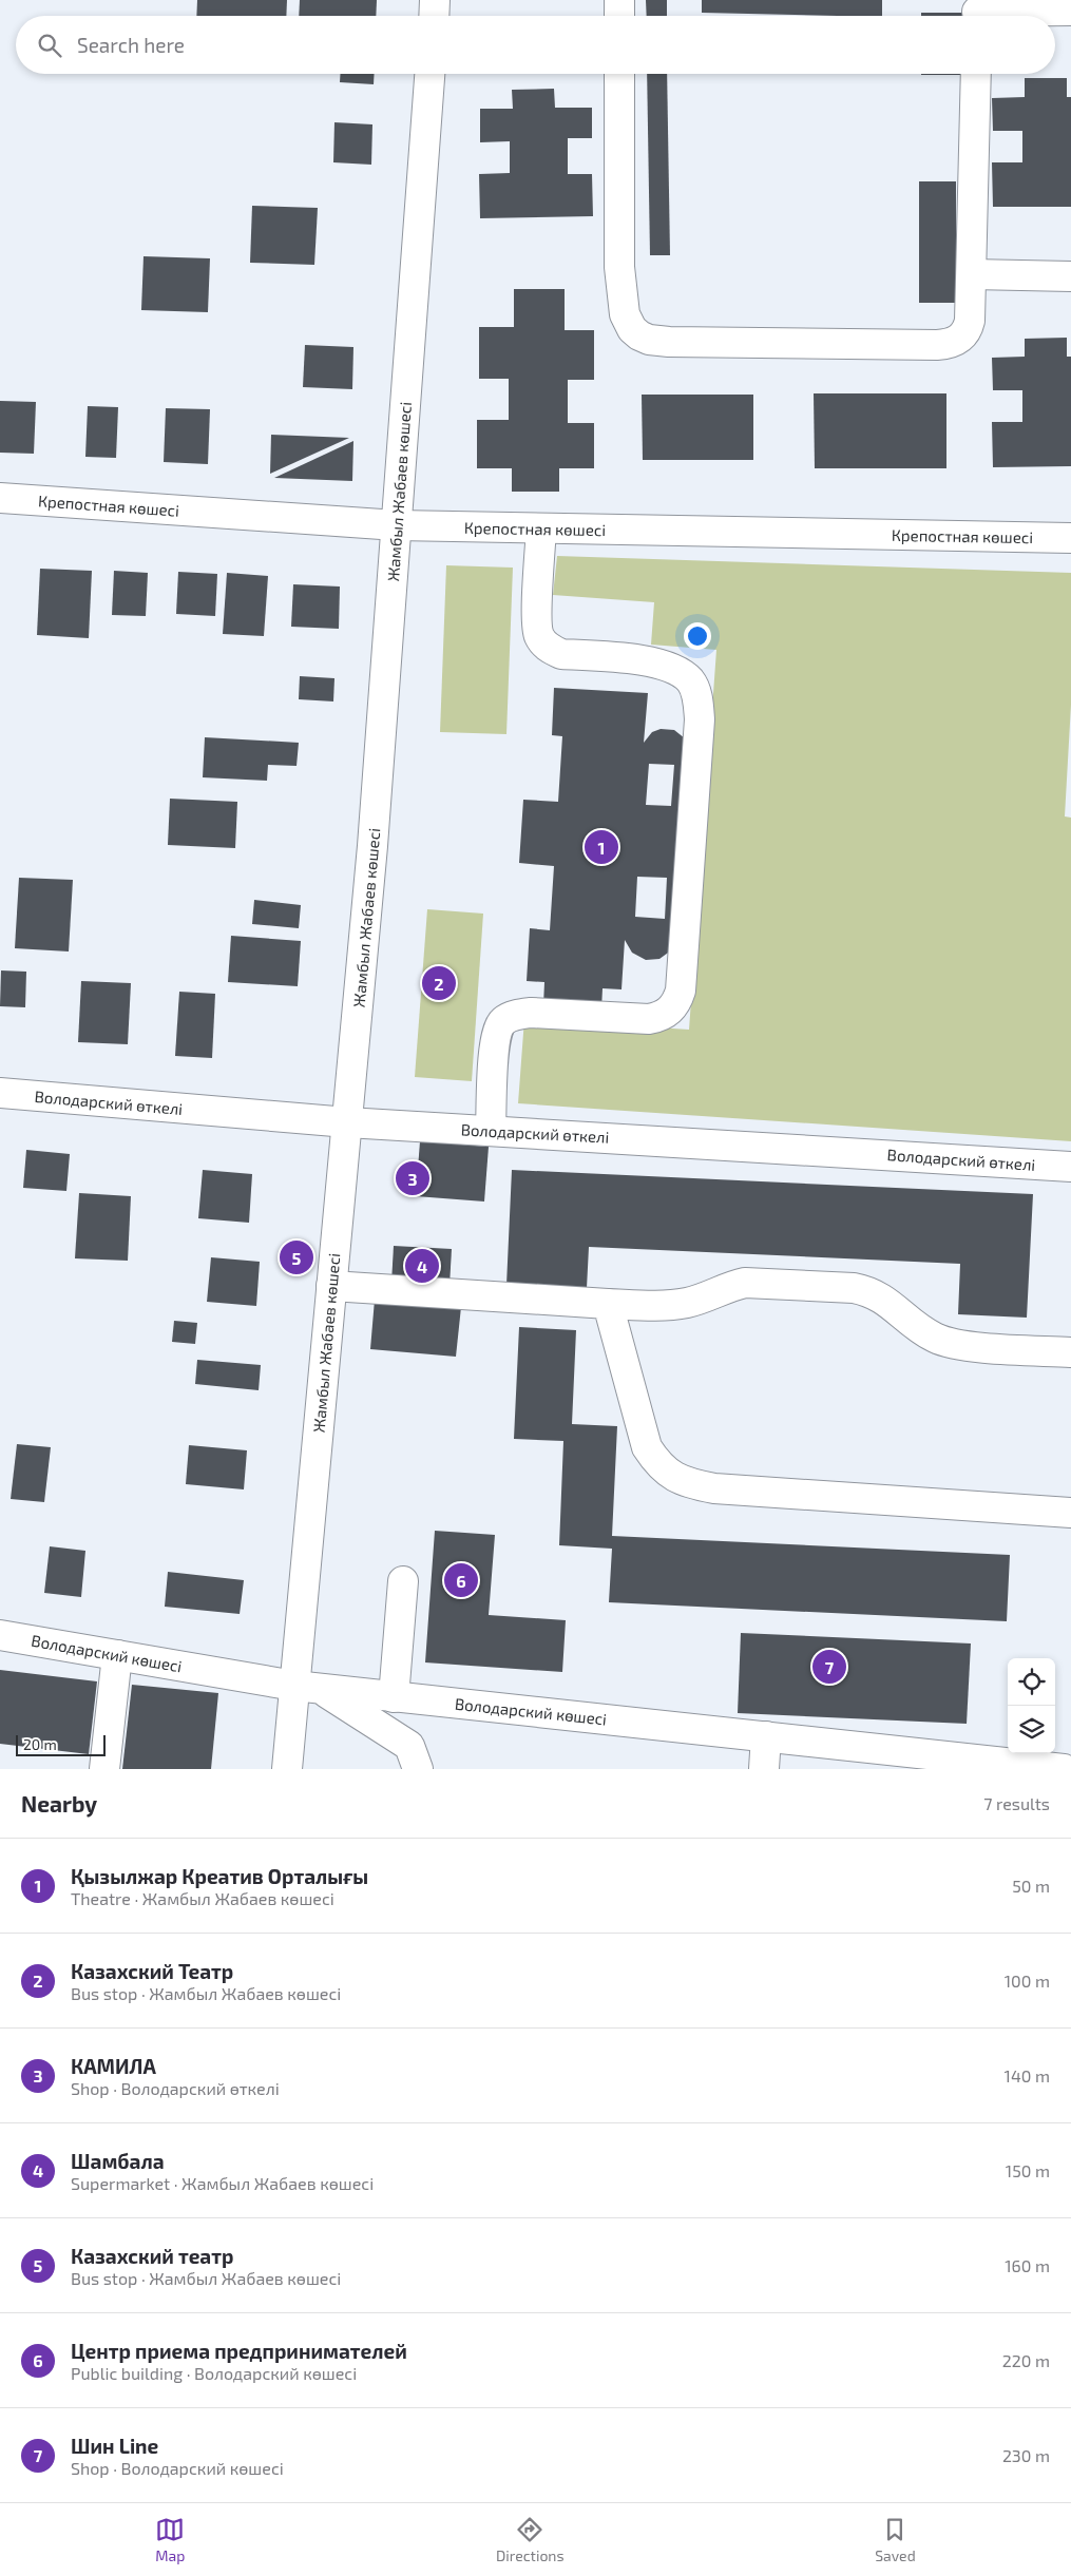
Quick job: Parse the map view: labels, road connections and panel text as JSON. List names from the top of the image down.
{
  "streets": {
    "street": [
      "Жамбыл Жабаев көшесі",
      "Крепостная көшесі",
      "Володарский өткелі",
      "Володарский көшесі"
    ]
  },
  "crossings": [
    ["Жамбыл Жабаев көшесі", "Крепостная көшесі"],
    ["Жамбыл Жабаев көшесі", "Володарский өткелі"],
    ["Жамбыл Жабаев көшесі", "Володарский көшесі"]
  ],
  "scale_bar": "20 m",
  "page": {
    "search": "Search here",
    "pins": [
      "1",
      "2",
      "3",
      "5",
      "4",
      "6",
      "7"
    ],
    "scale": "20 m",
    "heading": ["Nearby", "7 results"],
    "list": [
      {
        "mark": "1",
        "name": "Қызылжар Креатив Орталығы",
        "note": "Theatre · Жамбыл Жабаев көшесі",
        "value": "50 m"
      },
      {
        "mark": "2",
        "name": "Казахский Театр",
        "note": "Bus stop · Жамбыл Жабаев көшесі",
        "value": "100 m"
      },
      {
        "mark": "3",
        "name": "КАМИЛА",
        "note": "Shop · Володарский өткелі",
        "value": "140 m"
      },
      {
        "mark": "4",
        "name": "Шамбала",
        "note": "Supermarket · Жамбыл Жабаев көшесі",
        "value": "150 m"
      },
      {
        "mark": "5",
        "name": "Казахский театр",
        "note": "Bus stop · Жамбыл Жабаев көшесі",
        "value": "160 m"
      },
      {
        "mark": "6",
        "name": "Центр приема предпринимателей",
        "note": "Public building · Володарский көшесі",
        "value": "220 m"
      },
      {
        "mark": "7",
        "name": "Шин Line",
        "note": "Shop · Володарский көшесі",
        "value": "230 m"
      }
    ],
    "nav": ["Map", "Directions", "Saved"]
  }
}
